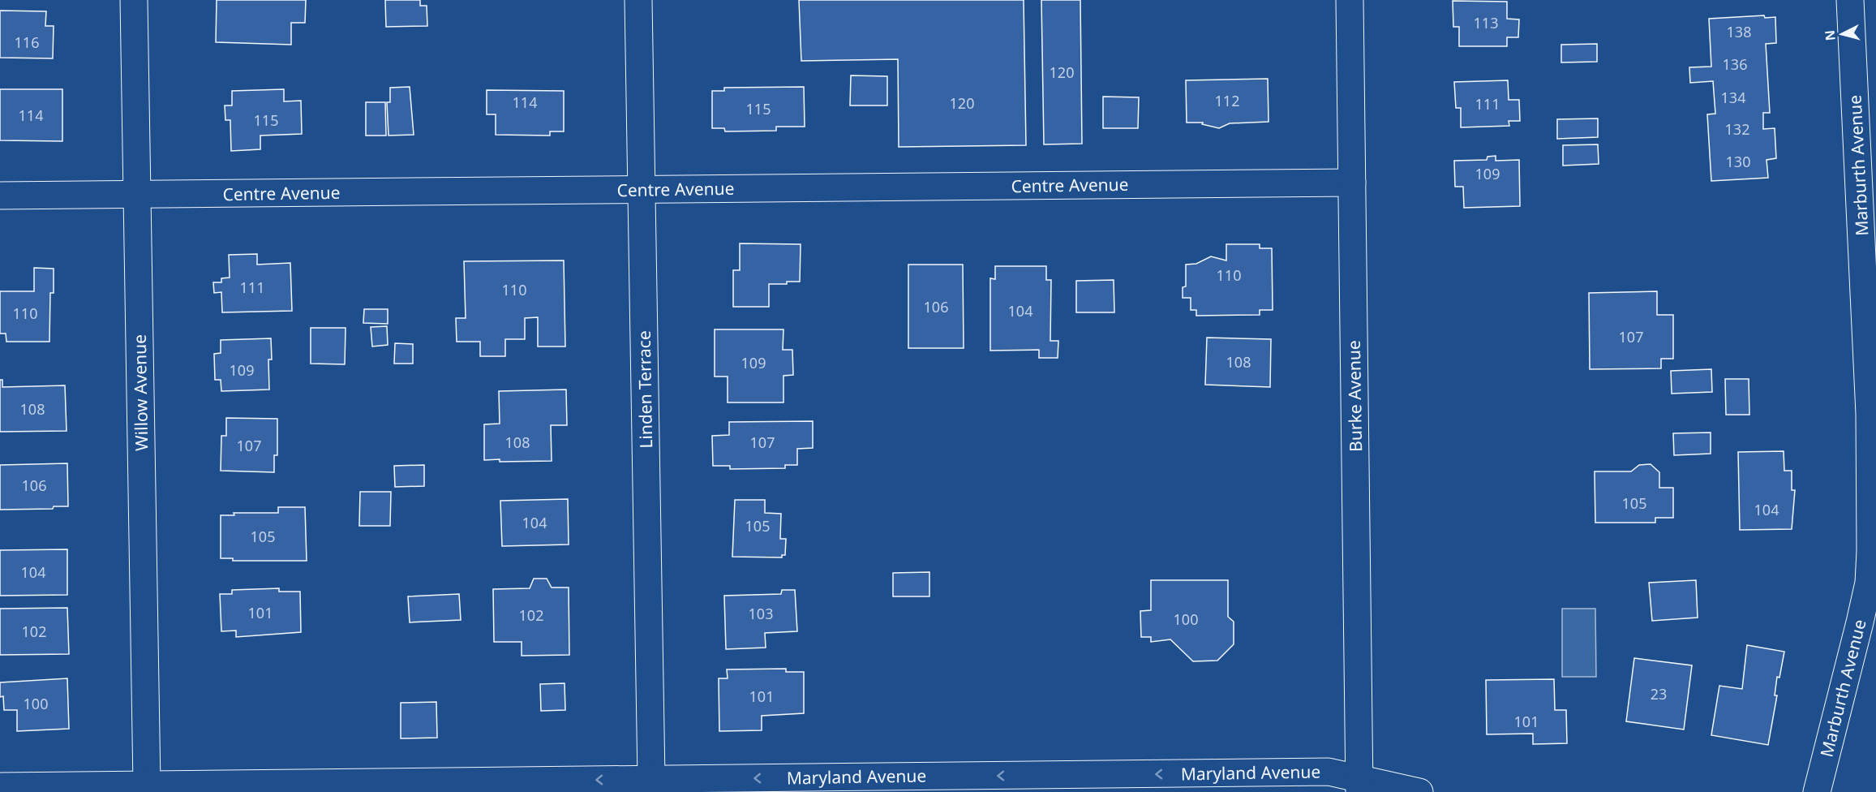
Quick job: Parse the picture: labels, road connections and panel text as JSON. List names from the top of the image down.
{
  "streets": {
    "street": [
      "Marburth Avenue",
      "Centre Avenue",
      "Linden Terrace",
      "Willow Avenue",
      "Burke Avenue",
      "Maryland Avenue"
    ]
  },
  "crossings": [
    ["Centre Avenue", "Linden Terrace"],
    ["Centre Avenue", "Willow Avenue"],
    ["Centre Avenue", "Burke Avenue"],
    ["Linden Terrace", "Maryland Avenue"],
    ["Willow Avenue", "Maryland Avenue"],
    ["Burke Avenue", "Maryland Avenue"]
  ],
  "one_way": ["Maryland Avenue"],
  "house_numbers": [
    "113",
    "138",
    "116",
    "136",
    "120",
    "134",
    "112",
    "114",
    "120",
    "111",
    "115",
    "114",
    "115",
    "132",
    "130",
    "109",
    "110",
    "111",
    "110",
    "106",
    "104",
    "110",
    "107",
    "108",
    "109",
    "109",
    "108",
    "108",
    "107",
    "107",
    "106",
    "105",
    "104",
    "104",
    "105",
    "105",
    "104",
    "101",
    "103",
    "102",
    "100",
    "102",
    "23",
    "101",
    "100",
    "101"
  ],
  "north": "left"
}
